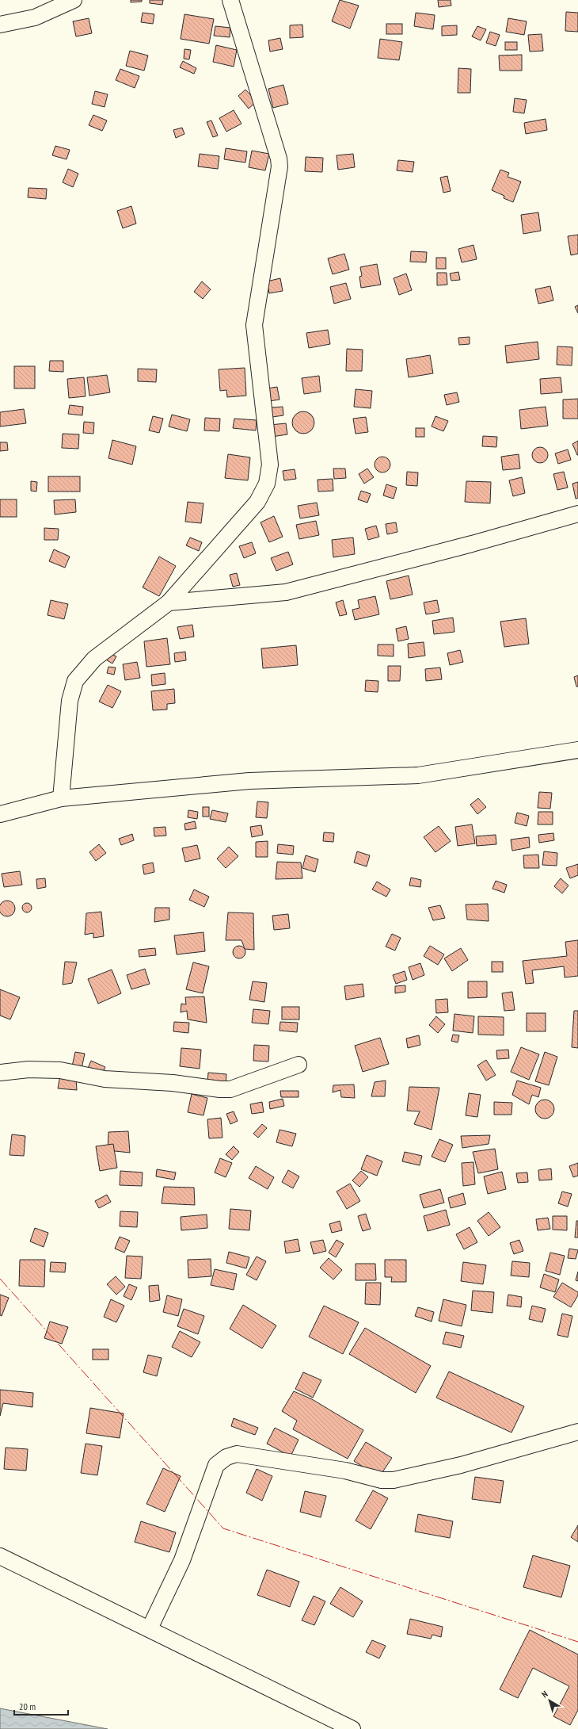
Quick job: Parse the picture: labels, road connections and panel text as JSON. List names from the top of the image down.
{
  "scale_bar": "20 m",
  "north": "top left"
}
